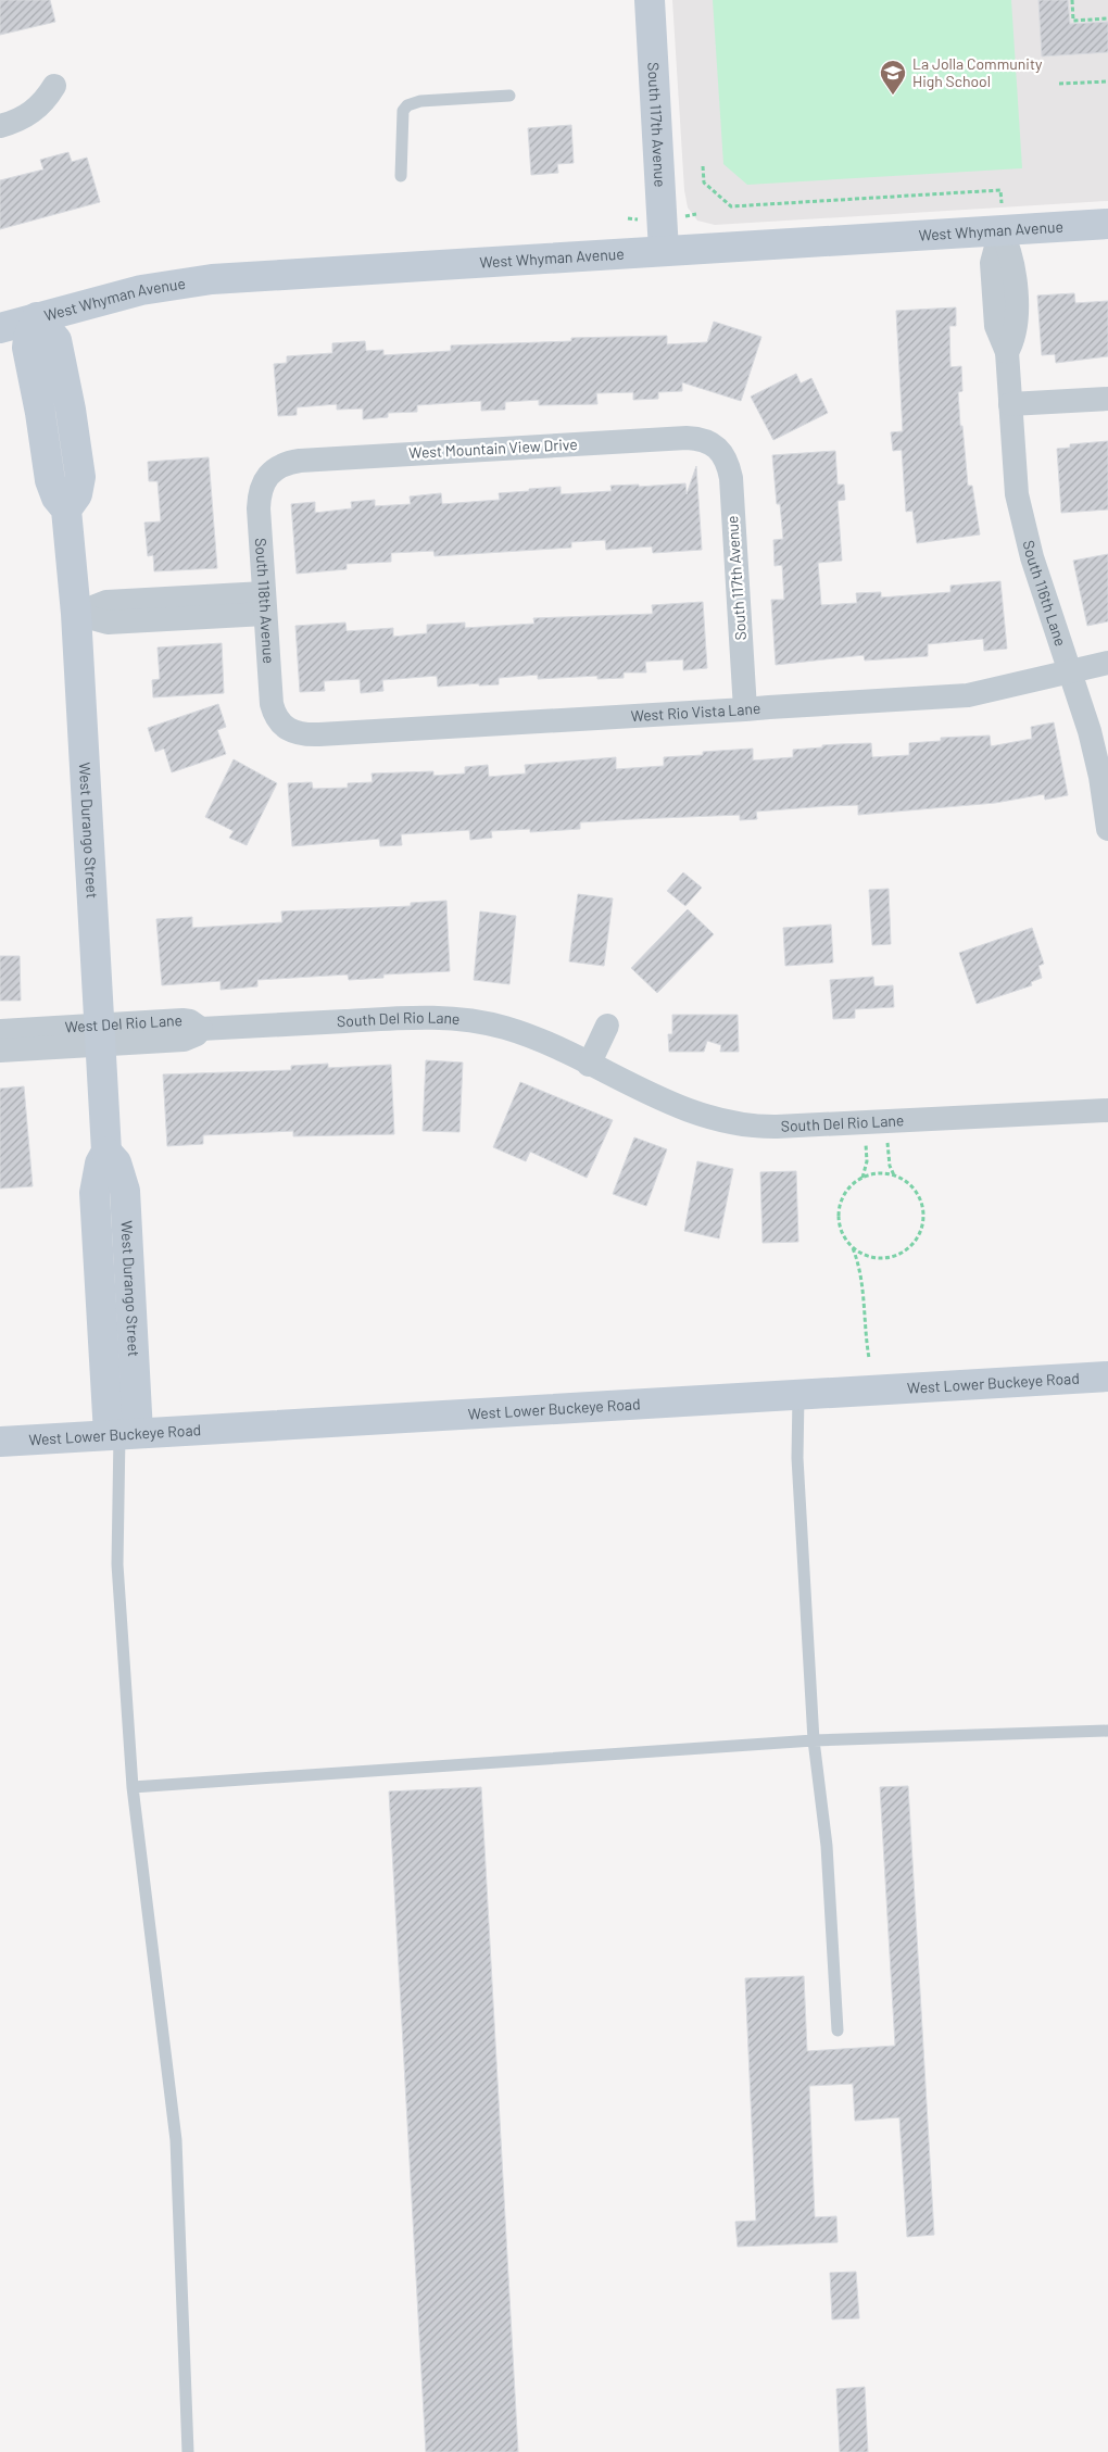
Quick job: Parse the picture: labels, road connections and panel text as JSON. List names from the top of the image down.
{
  "streets": {
    "street": [
      "South 117th Avenue",
      "West Whyman Avenue",
      "West Mountain View Drive",
      "South 116th Lane",
      "South 118th Avenue",
      "West Rio Vista Lane",
      "West Durango Street",
      "South Del Rio Lane",
      "West Del Rio Lane",
      "West Lower Buckeye Road"
    ]
  },
  "crossings": [
    ["South 117th Avenue", "West Whyman Avenue"],
    ["South 117th Avenue", "West Mountain View Drive"],
    ["South 117th Avenue", "West Rio Vista Lane"],
    ["West Whyman Avenue", "South 116th Lane"],
    ["West Whyman Avenue", "West Durango Street"],
    ["West Mountain View Drive", "South 118th Avenue"],
    ["South 116th Lane", "West Rio Vista Lane"],
    ["South 118th Avenue", "West Rio Vista Lane"],
    ["West Durango Street", "West Del Rio Lane"],
    ["West Durango Street", "West Lower Buckeye Road"],
    ["South Del Rio Lane", "West Del Rio Lane"]
  ],
  "places": {
    "school or university": ["La Jolla Community High School"]
  }
}
